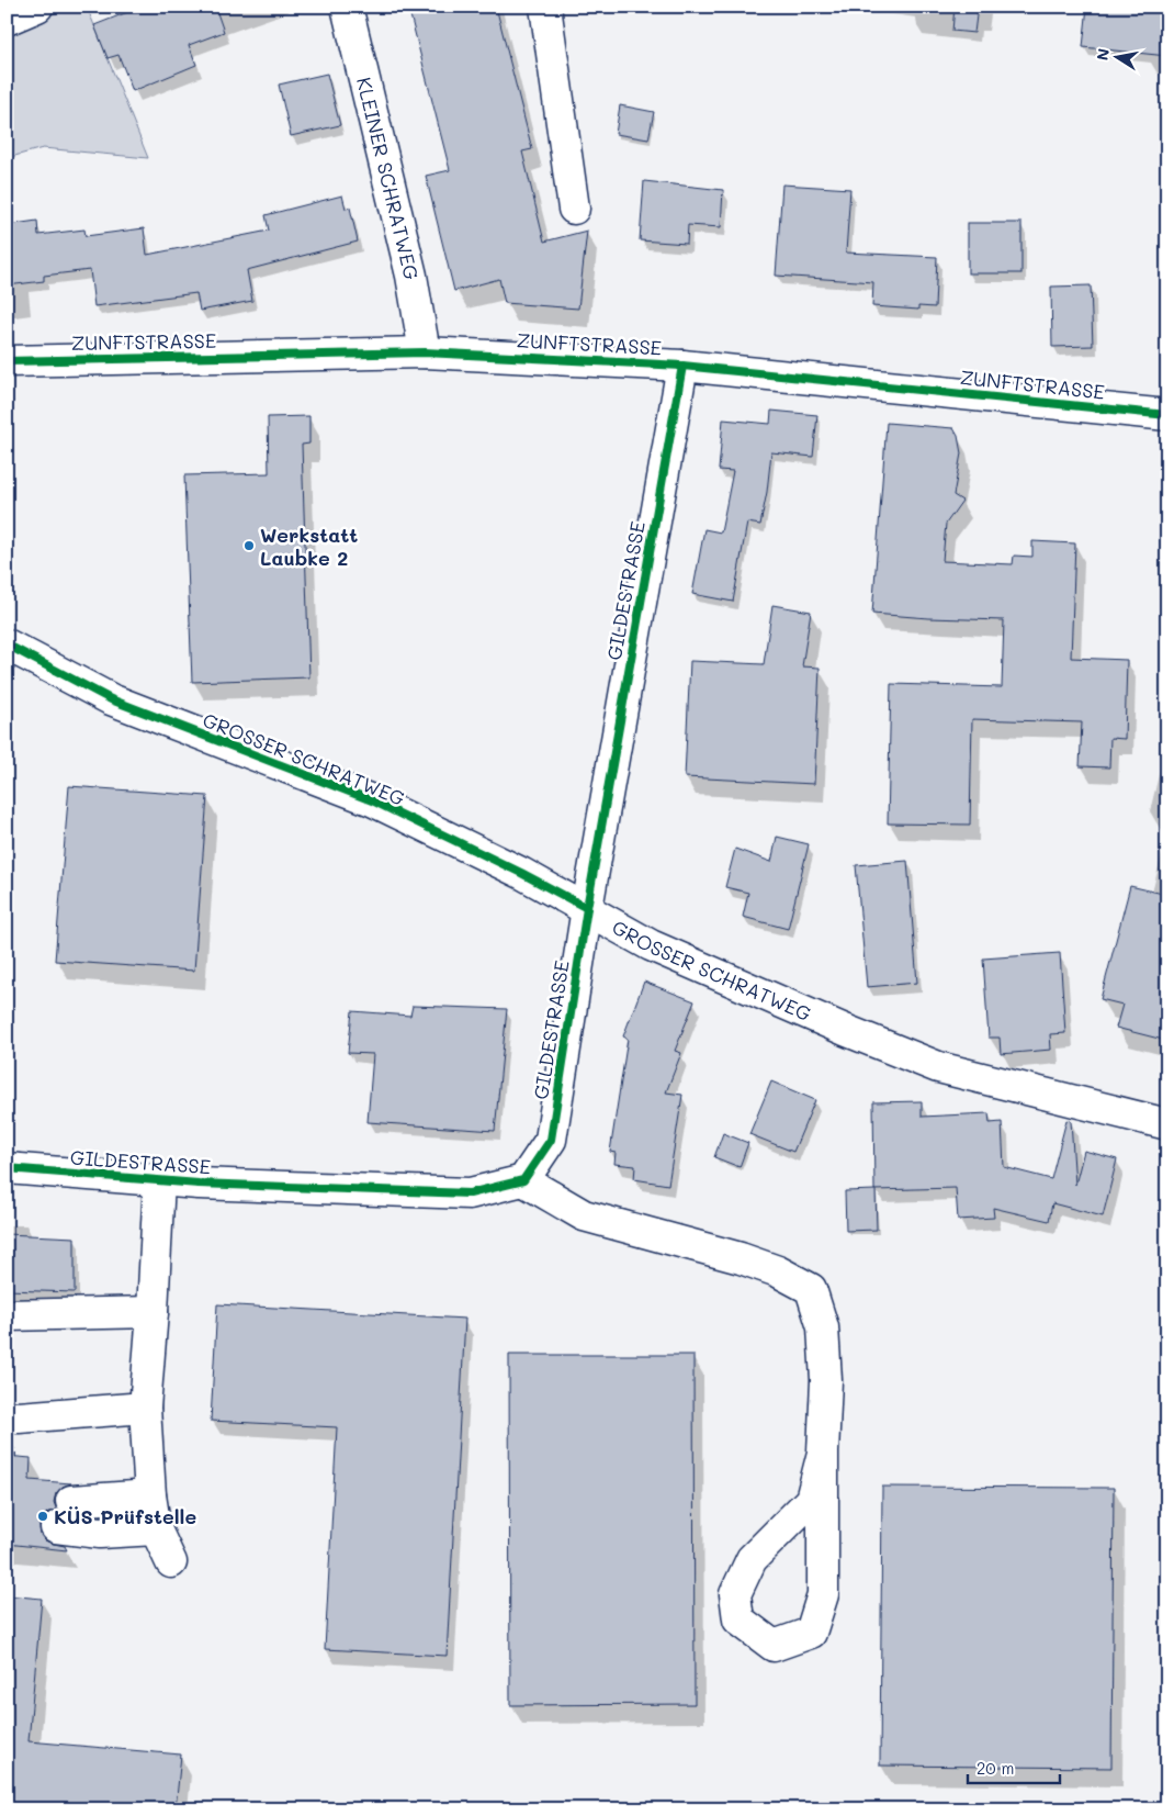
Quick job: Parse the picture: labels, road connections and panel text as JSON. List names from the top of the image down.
{
  "streets": {
    "street": [
      "KLEINER SCHRATWEG",
      "ZUNFTSTRASSE",
      "GILDESTRASSE",
      "GROSSER SCHRATWEG"
    ]
  },
  "crossings": [
    ["KLEINER SCHRATWEG", "ZUNFTSTRASSE"],
    ["ZUNFTSTRASSE", "GILDESTRASSE"],
    ["GILDESTRASSE", "GROSSER SCHRATWEG"]
  ],
  "places": ["Werkstatt Laubke 2", "KÜS Prüfstelle"],
  "scale_bar": "20 m",
  "north": "left"
}
